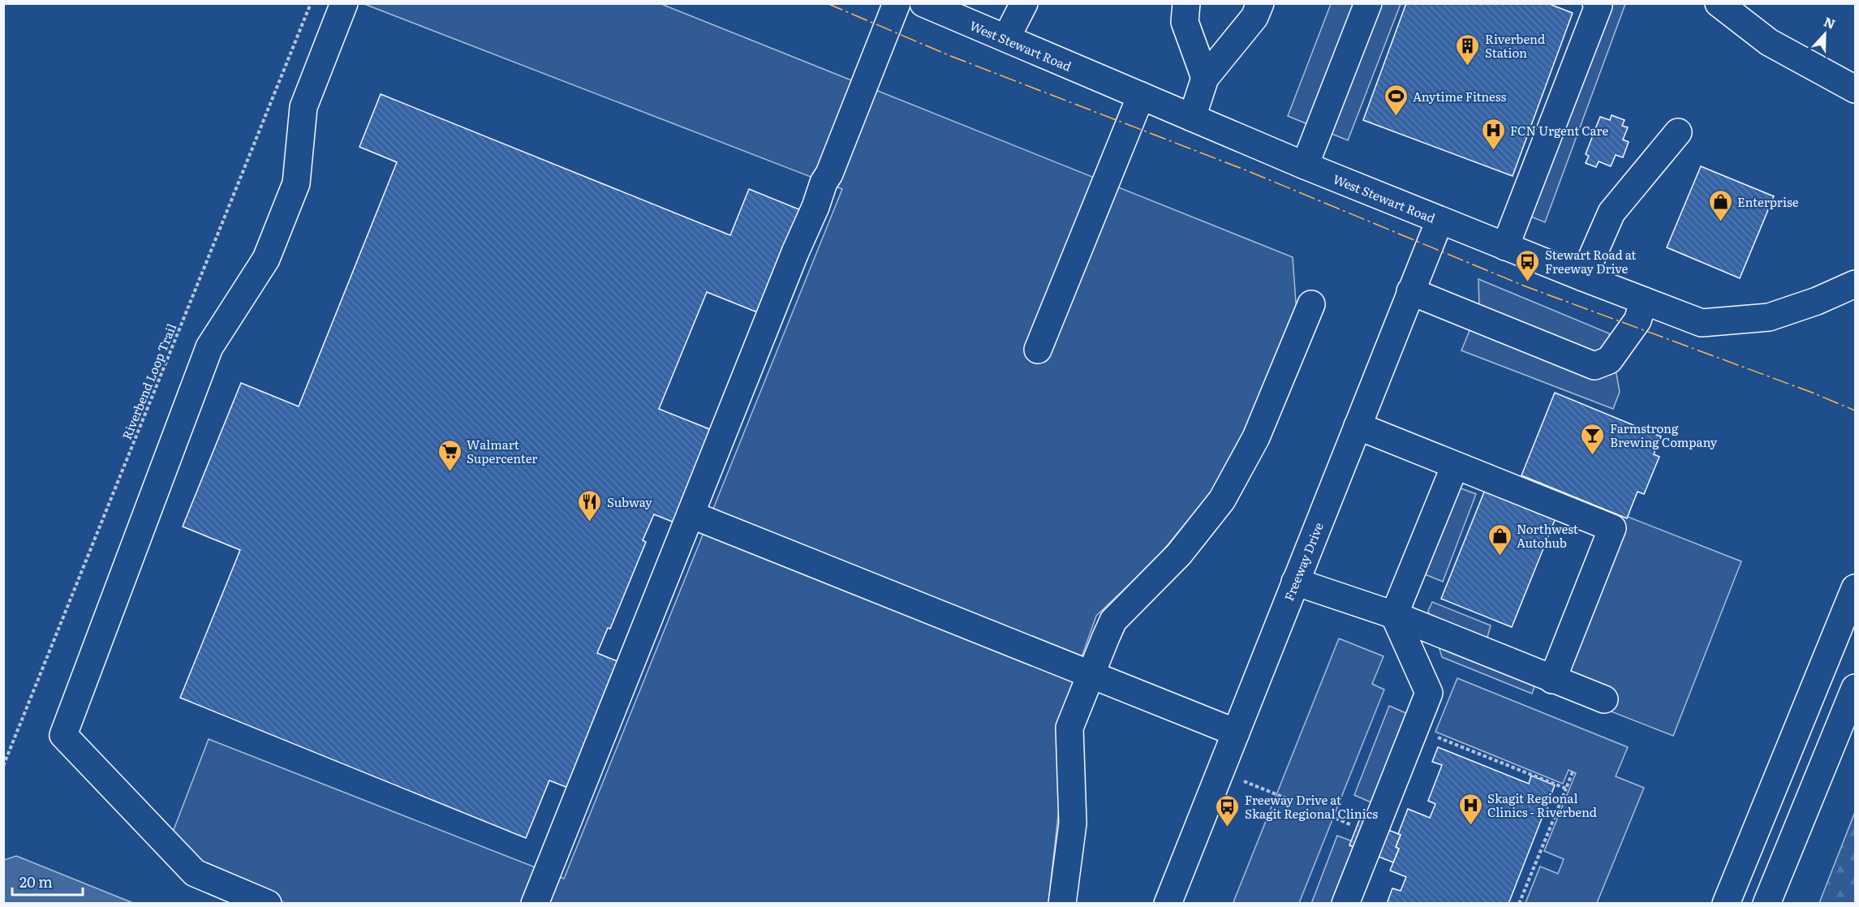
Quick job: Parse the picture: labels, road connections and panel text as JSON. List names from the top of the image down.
{
  "streets": {
    "main road": ["West Stewart Road", "Freeway Drive"],
    "path": ["Riverbend Loop Trail"]
  },
  "crossings": [
    ["West Stewart Road", "Freeway Drive"]
  ],
  "places": {
    "building": ["Riverbend Station"],
    "sports": ["Anytime Fitness"],
    "hospital": ["FCN Urgent Care", "Skagit Regional Clinics - Riverbend"],
    "shop": ["Enterprise", "Northwest Autohub"],
    "bus stop": ["Stewart Road at Freeway Drive", "Freeway Drive at Skagit Regional Clinics"],
    "bar": ["Farmstrong Brewing Company"],
    "supermarket": ["Walmart Supercenter"],
    "restaurant": ["Subway"]
  },
  "scale_bar": "20 m",
  "north": "top"
}
